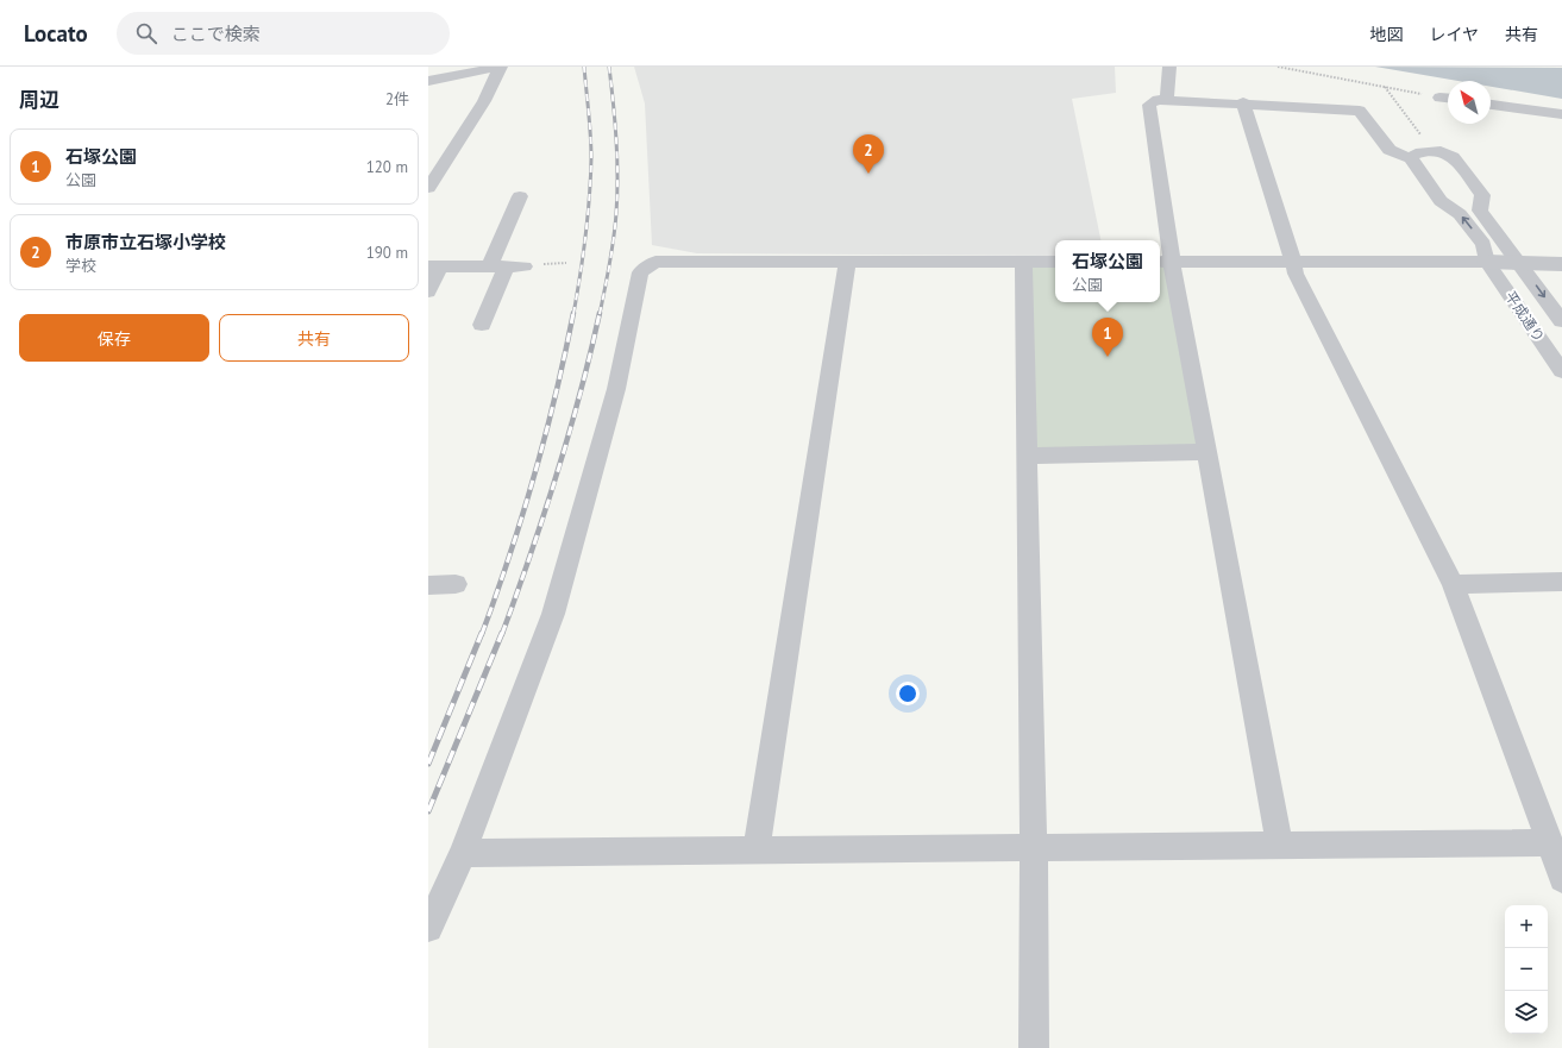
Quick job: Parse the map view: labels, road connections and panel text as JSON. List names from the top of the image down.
{
  "streets": {
    "street": ["平成通り"]
  },
  "north": "top left",
  "page": {
    "header": "Locato",
    "search": "ここで検索",
    "nav": ["地図", "レイヤ", "共有"],
    "heading": ["周辺", "2件"],
    "list": [
      {
        "mark": "1",
        "name": "石塚公園",
        "note": "公園",
        "value": "120 m"
      },
      {
        "mark": "2",
        "name": "市原市立石塚小学校",
        "note": "学校",
        "value": "190 m"
      }
    ],
    "pins": ["2", "1"],
    "popup": ["石塚公園", "公園"],
    "buttons": ["保存", "共有"],
    "map_buttons": ["+", "−"]
  }
}
